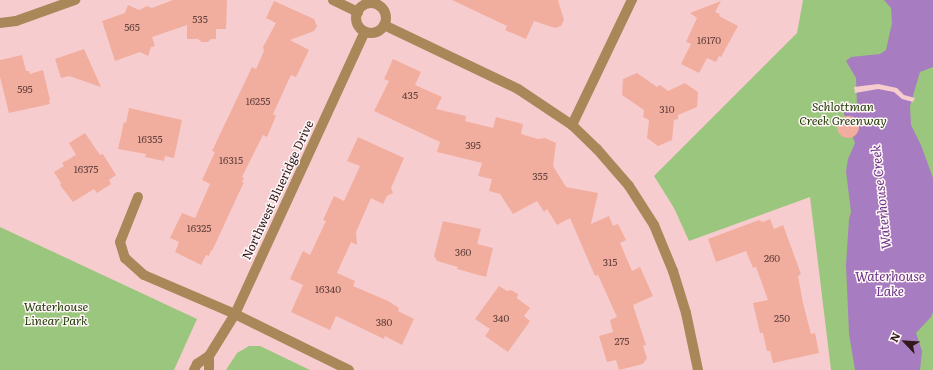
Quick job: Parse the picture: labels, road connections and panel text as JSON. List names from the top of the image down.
{
  "streets": {
    "street": ["Northwest Blueridge Drive"]
  },
  "water": ["Waterhouse Creek", "Waterhouse Lake"],
  "parks": ["Schlottman Creek Greenway", "Waterhouse Linear Park"],
  "house_numbers": [
    "535",
    "565",
    "16170",
    "595",
    "435",
    "16255",
    "310",
    "16355",
    "395",
    "16315",
    "16375",
    "355",
    "16325",
    "360",
    "260",
    "315",
    "16340",
    "340",
    "250",
    "380",
    "275"
  ],
  "north": "top left"
}
